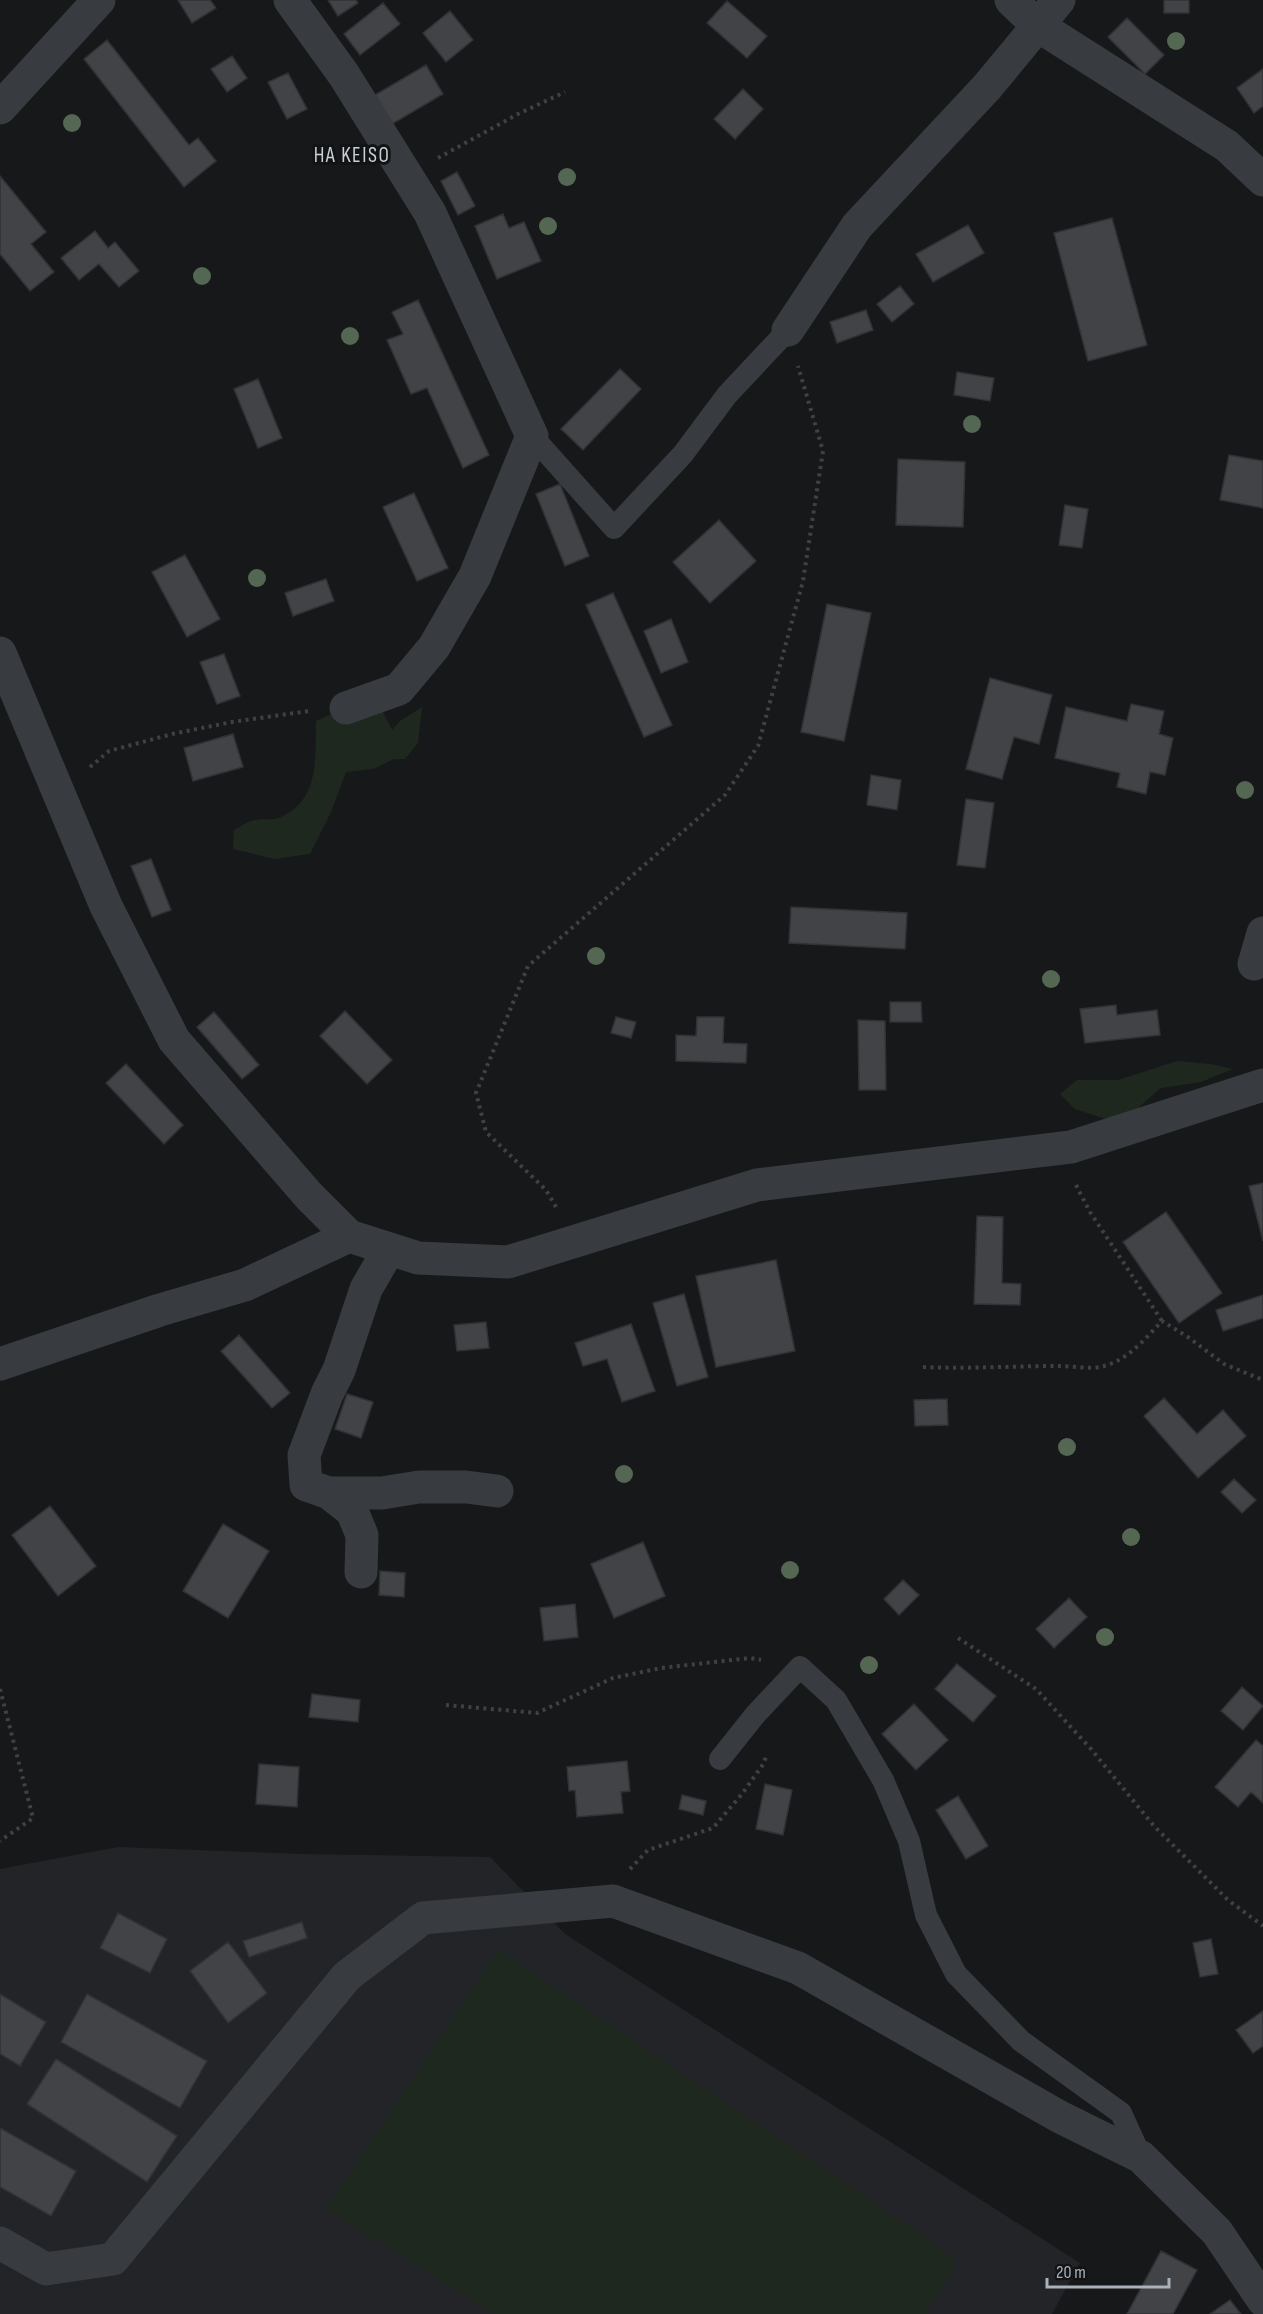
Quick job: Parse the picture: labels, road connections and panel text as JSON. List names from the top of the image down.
{
  "districts": ["HA KEISO"],
  "scale_bar": "20 m"
}
